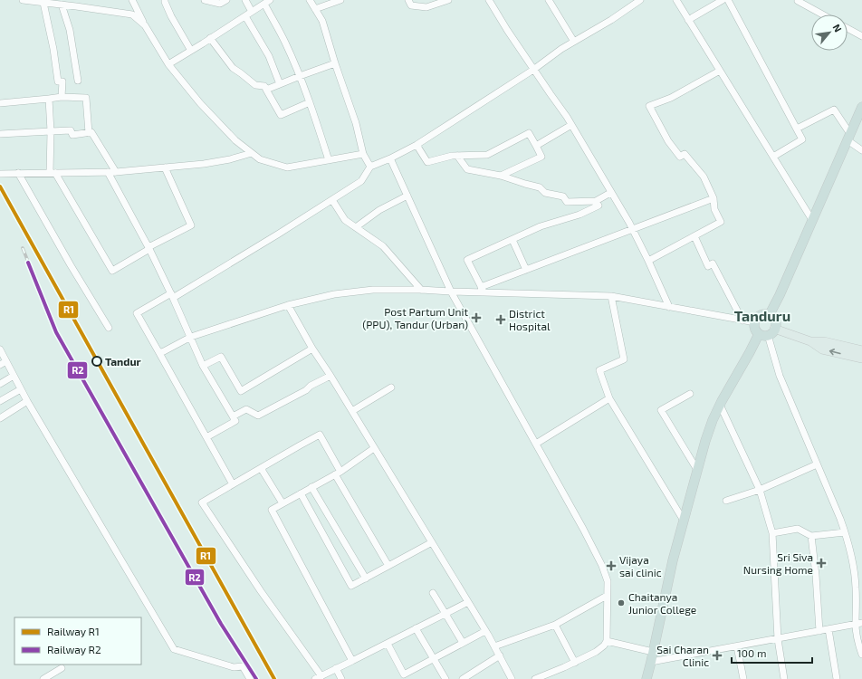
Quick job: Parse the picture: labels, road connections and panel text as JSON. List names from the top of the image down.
{
  "districts": ["Tanduru"],
  "places": {
    "health": [
      "Post Partum Unit (PPU), Tandur (Urban)",
      "District Hospital",
      "Sri Siva Nursing Home",
      "Vijaya sai clinic",
      "Sai Charan Clinic"
    ],
    "other": ["Tandur", "Chaitanya Junior College"]
  },
  "lines": ["rail line R1", "rail line R2"],
  "legend": ["Railway R1", "Railway R2"],
  "scale_bar": "100 m",
  "north": "top right"
}
